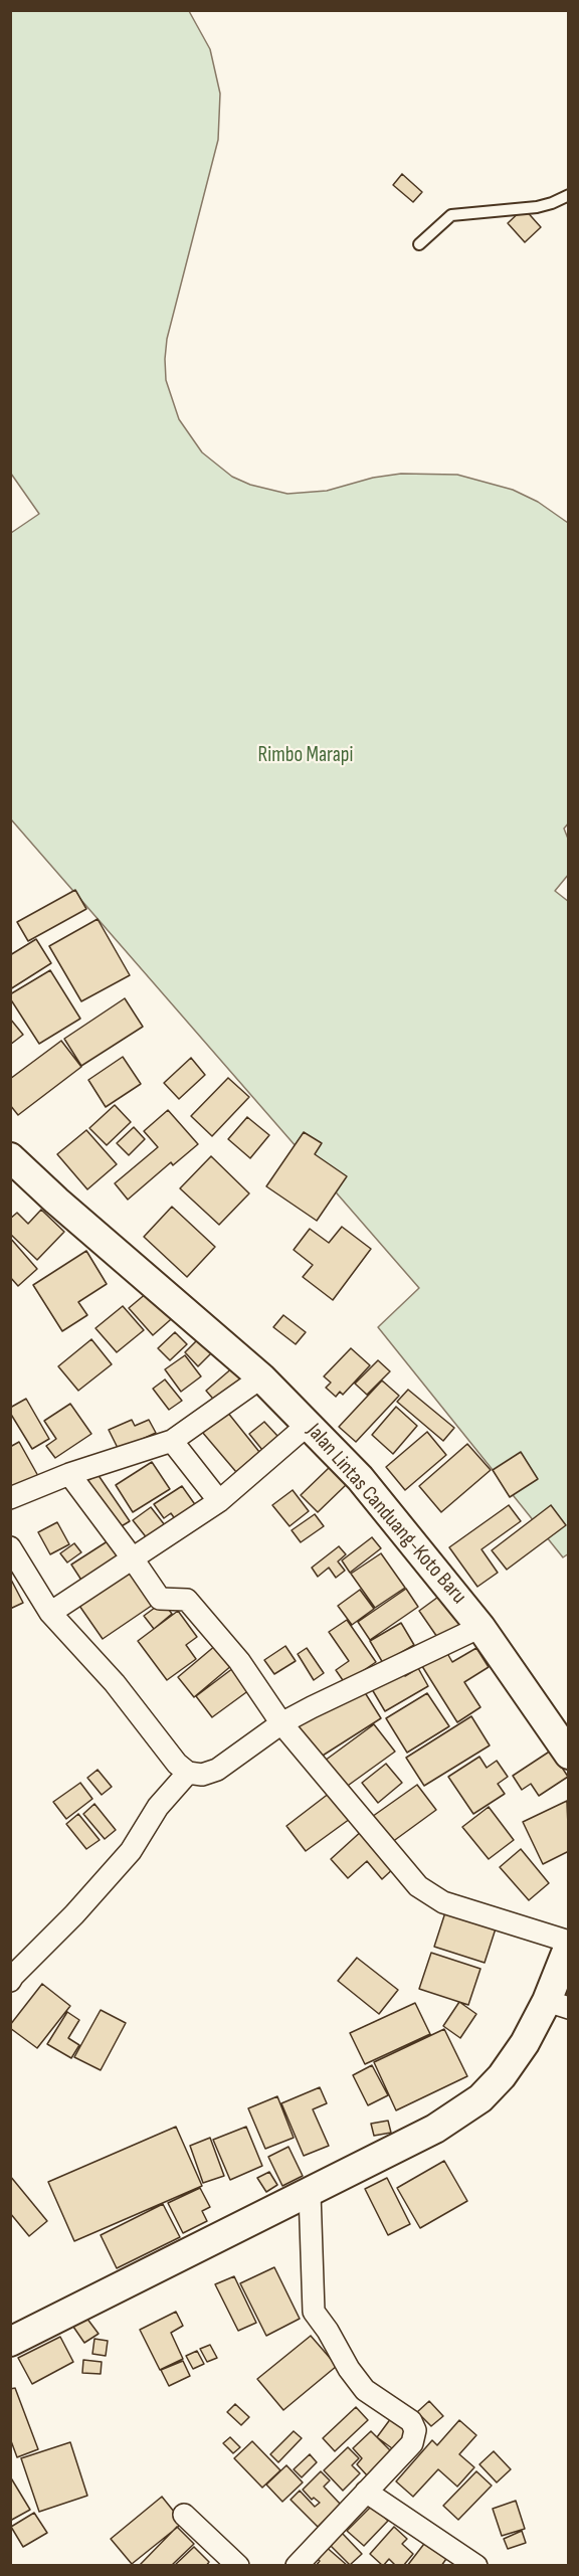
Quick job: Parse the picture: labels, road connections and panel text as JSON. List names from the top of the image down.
{
  "streets": {
    "main road": ["Jalan Lintas Canduang-Koto Baru"]
  },
  "parks": ["Rimbo Marapi"]
}
